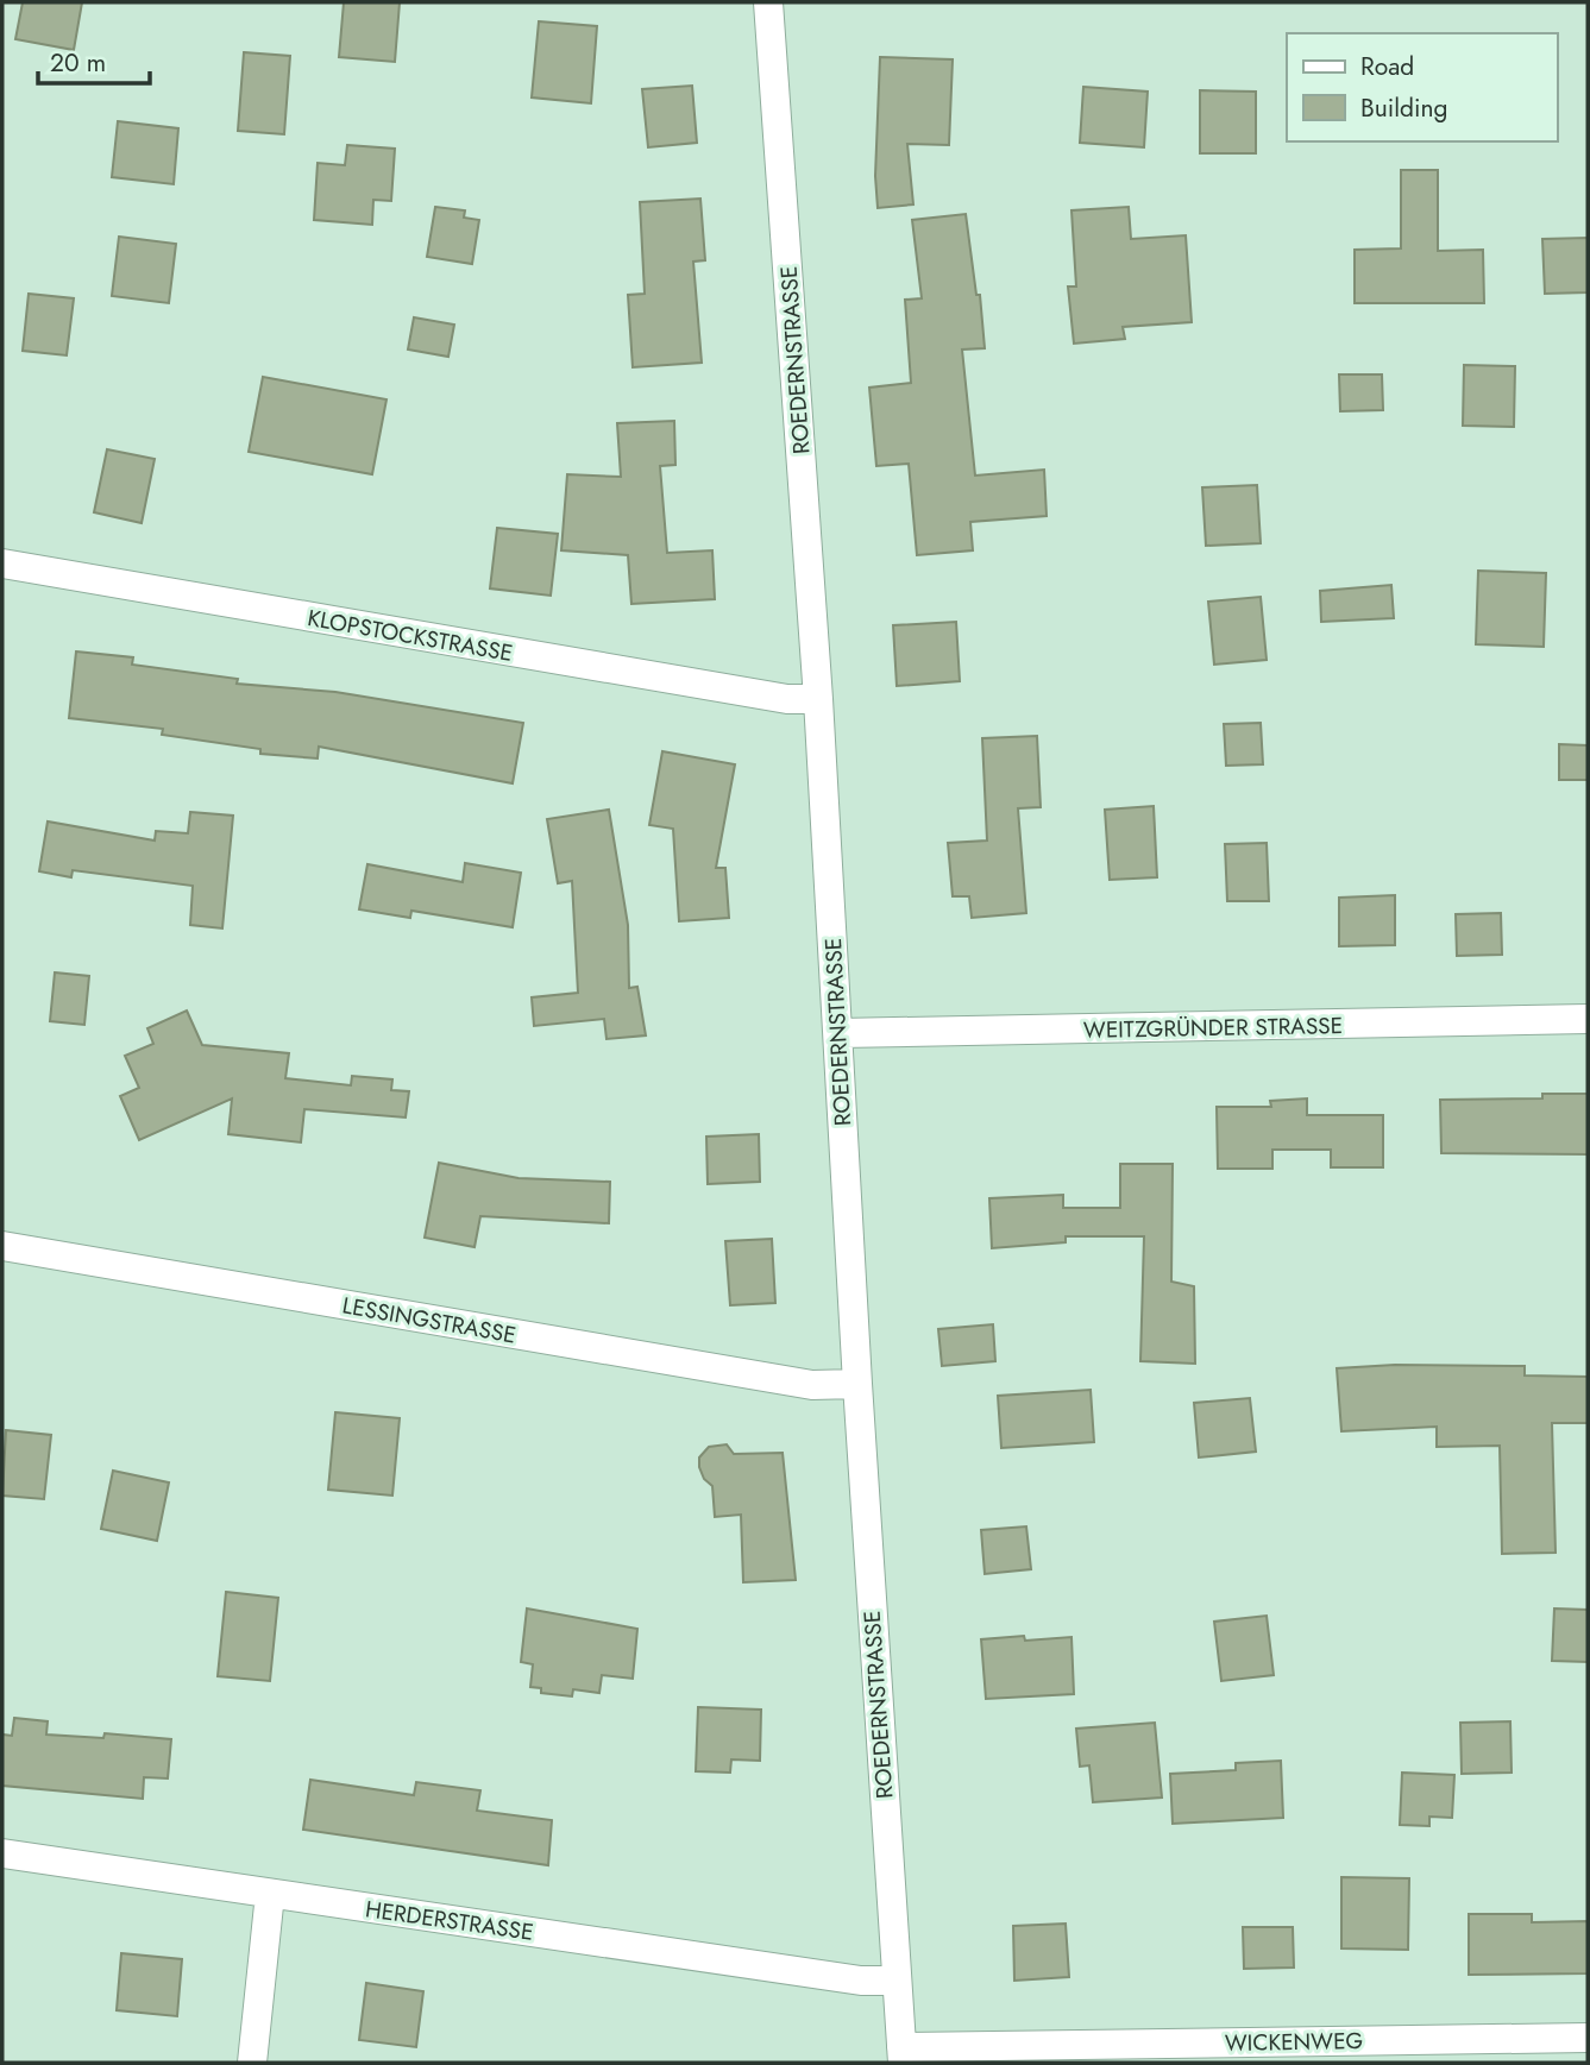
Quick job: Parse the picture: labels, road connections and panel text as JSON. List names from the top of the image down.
{
  "streets": {
    "street": [
      "ROEDERNSTRASSE",
      "KLOPSTOCKSTRASSE",
      "WEITZGRÜNDER STRASSE",
      "LESSINGSTRASSE",
      "HERDERSTRASSE",
      "WICKENWEG"
    ]
  },
  "crossings": [
    ["ROEDERNSTRASSE", "KLOPSTOCKSTRASSE"],
    ["ROEDERNSTRASSE", "WEITZGRÜNDER STRASSE"],
    ["ROEDERNSTRASSE", "LESSINGSTRASSE"],
    ["ROEDERNSTRASSE", "HERDERSTRASSE"],
    ["ROEDERNSTRASSE", "WICKENWEG"]
  ],
  "legend": ["Road", "Building"],
  "scale_bar": "20 m"
}
